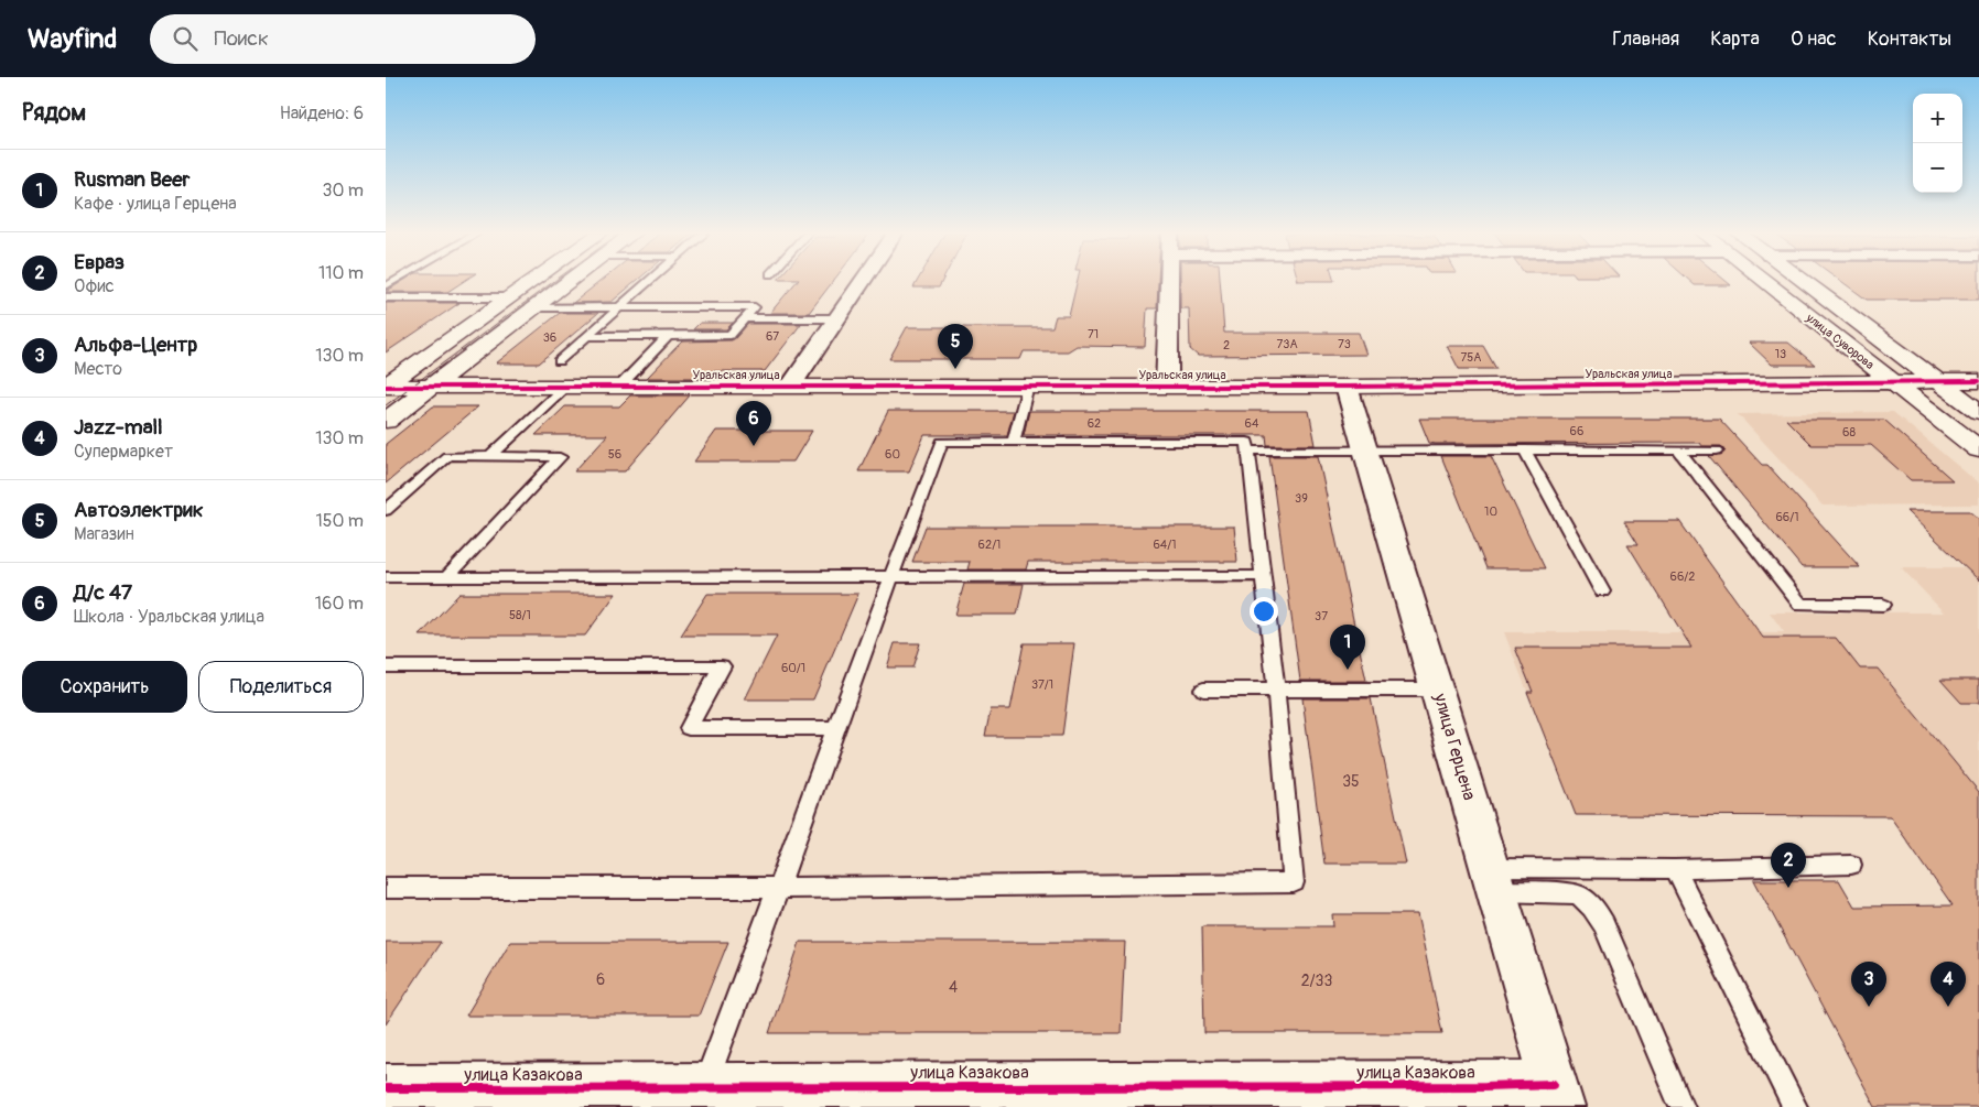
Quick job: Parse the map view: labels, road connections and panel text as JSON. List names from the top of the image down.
{
  "streets": {
    "main road": ["улица Суворова", "Уральская улица"],
    "street": ["улица Герцена", "улица Казакова"]
  },
  "crossings": [
    ["улица Суворова", "Уральская улица"],
    ["Уральская улица", "улица Герцена"],
    ["улица Герцена", "улица Казакова"]
  ],
  "house_numbers": [
    "71",
    "67",
    "36",
    "73А",
    "73",
    "2",
    "13",
    "75А",
    "62",
    "64",
    "66",
    "68",
    "56",
    "60",
    "39",
    "10",
    "66/1",
    "62/1",
    "64/1",
    "66/2",
    "58/1",
    "37",
    "60/1",
    "37/1",
    "35",
    "6",
    "2/33",
    "4"
  ],
  "page": {
    "header": "Wayfind",
    "search": "Поиск",
    "nav": [
      "Главная",
      "Карта",
      "О нас",
      "Контакты"
    ],
    "heading": ["Рядом", "Найдено: 6"],
    "map_buttons": ["+", "−"],
    "list": [
      {
        "mark": "1",
        "name": "Rusman Beer",
        "note": "Кафе · улица Герцена",
        "value": "30 m"
      },
      {
        "mark": "2",
        "name": "Евраз",
        "note": "Офис",
        "value": "110 m"
      },
      {
        "mark": "3",
        "name": "Альфа-Центр",
        "note": "Место",
        "value": "130 m"
      },
      {
        "mark": "4",
        "name": "Jazz-mall",
        "note": "Супермаркет",
        "value": "130 m"
      },
      {
        "mark": "5",
        "name": "Автоэлектрик",
        "note": "Магазин",
        "value": "150 m"
      },
      {
        "mark": "6",
        "name": "Д/с 47",
        "note": "Школа · Уральская улица",
        "value": "160 m"
      }
    ],
    "pins": [
      "5",
      "6",
      "1",
      "2",
      "3",
      "4"
    ],
    "buttons": ["Сохранить", "Поделиться"]
  }
}
